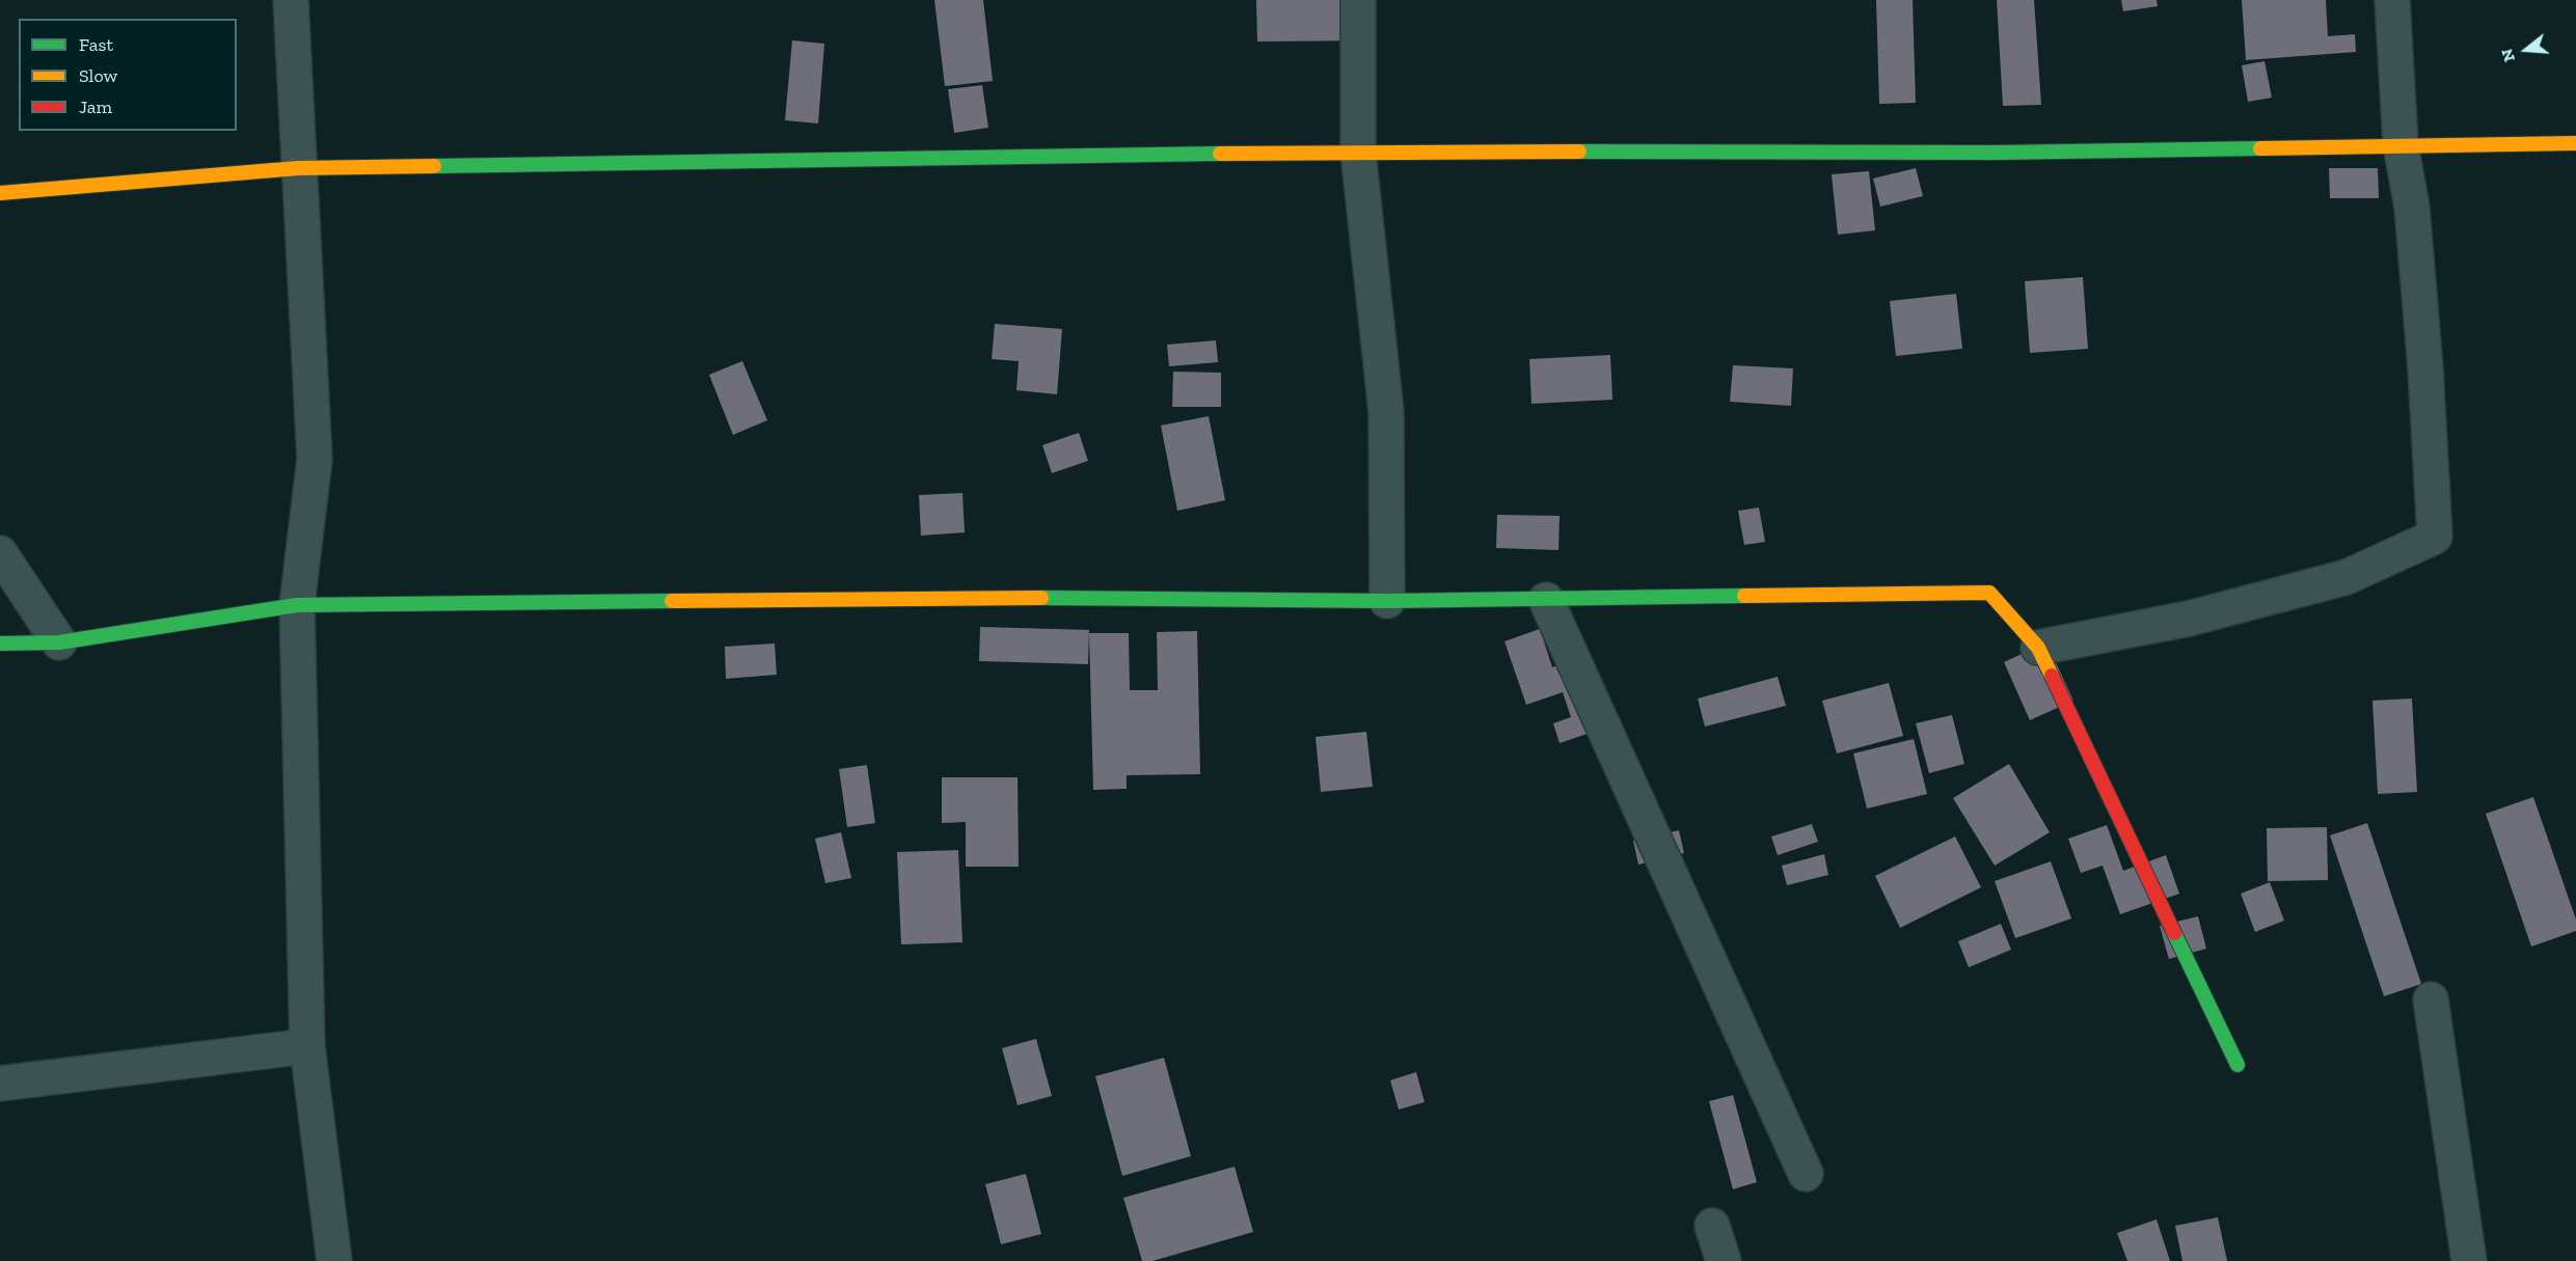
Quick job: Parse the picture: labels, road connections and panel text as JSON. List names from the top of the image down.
{
  "legend": ["Fast", "Slow", "Jam"],
  "north": "left"
}
